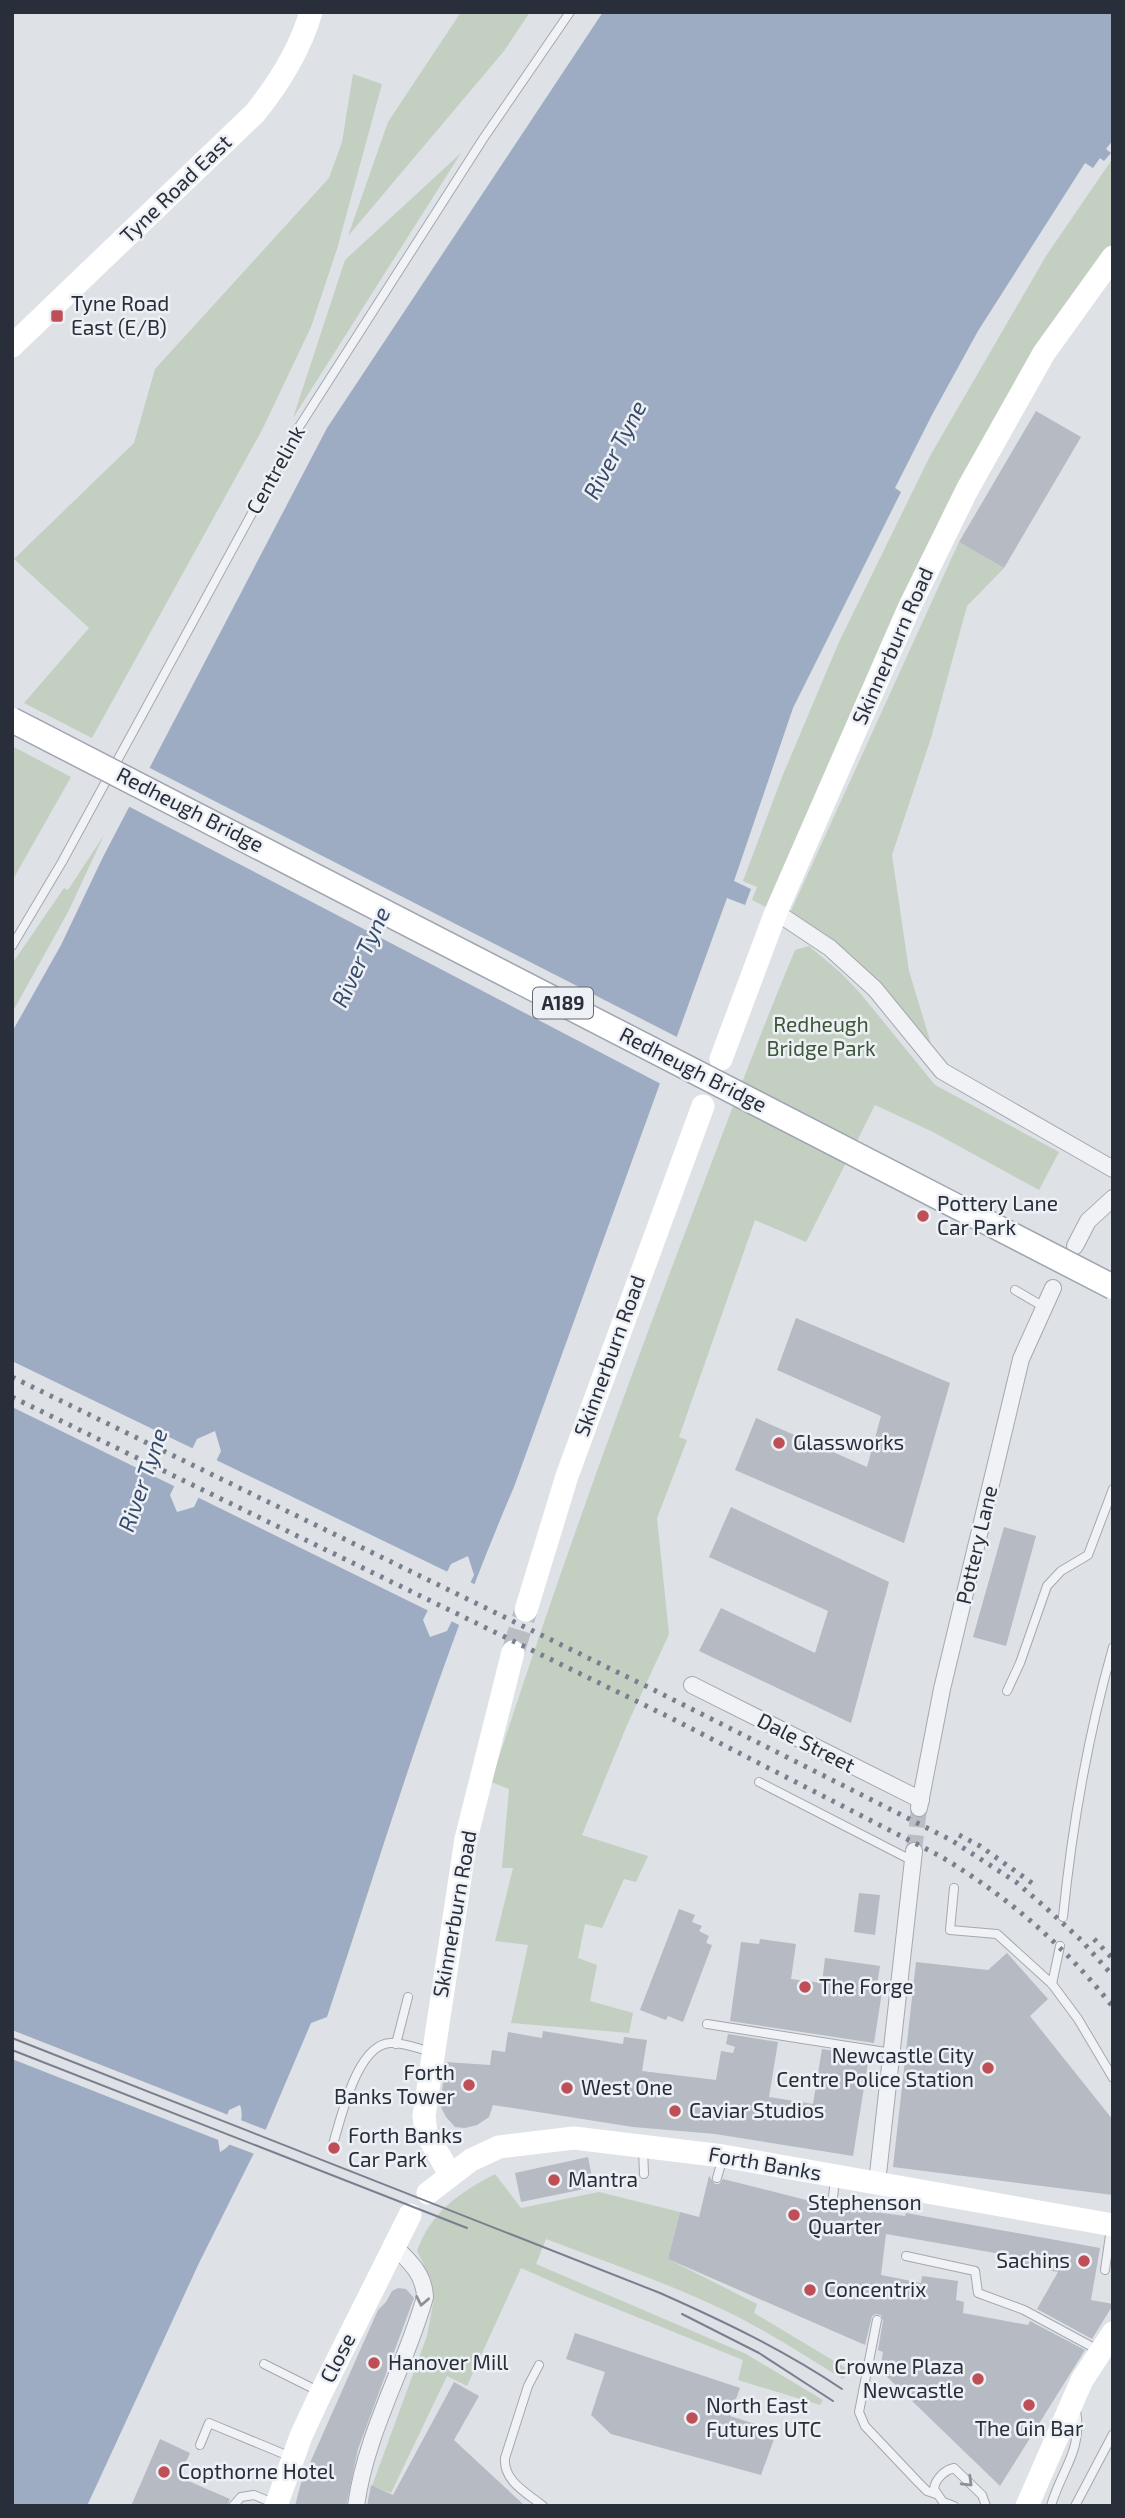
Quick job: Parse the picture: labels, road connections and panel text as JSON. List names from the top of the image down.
{
  "streets": {
    "main road": ["Redheugh Bridge", "A189"],
    "street": [
      "Tyne Road East",
      "Skinnerburn Road",
      "Pottery Lane",
      "Dale Street",
      "Forth Banks",
      "Close"
    ],
    "lane": ["Centrelink"]
  },
  "crossings": [
    ["Skinnerburn Road", "Forth Banks"],
    ["Pottery Lane", "Dale Street"]
  ],
  "water": ["River Tyne"],
  "parks": ["Redheugh Bridge Park"],
  "places": {
    "transit": ["Tyne Road East (E/B)"],
    "other": [
      "Pottery Lane Car Park",
      "Glassworks",
      "The Forge",
      "Newcastle City Centre Police Station",
      "Forth Banks Tower",
      "West One",
      "Caviar Studios",
      "Forth Banks Car Park",
      "Mantra",
      "Stephenson Quarter",
      "Sachins",
      "Concentrix",
      "Hanover Mill",
      "Crowne Plaza Newcastle",
      "The Gin Bar",
      "North East Futures UTC",
      "Copthorne Hotel"
    ]
  }
}
